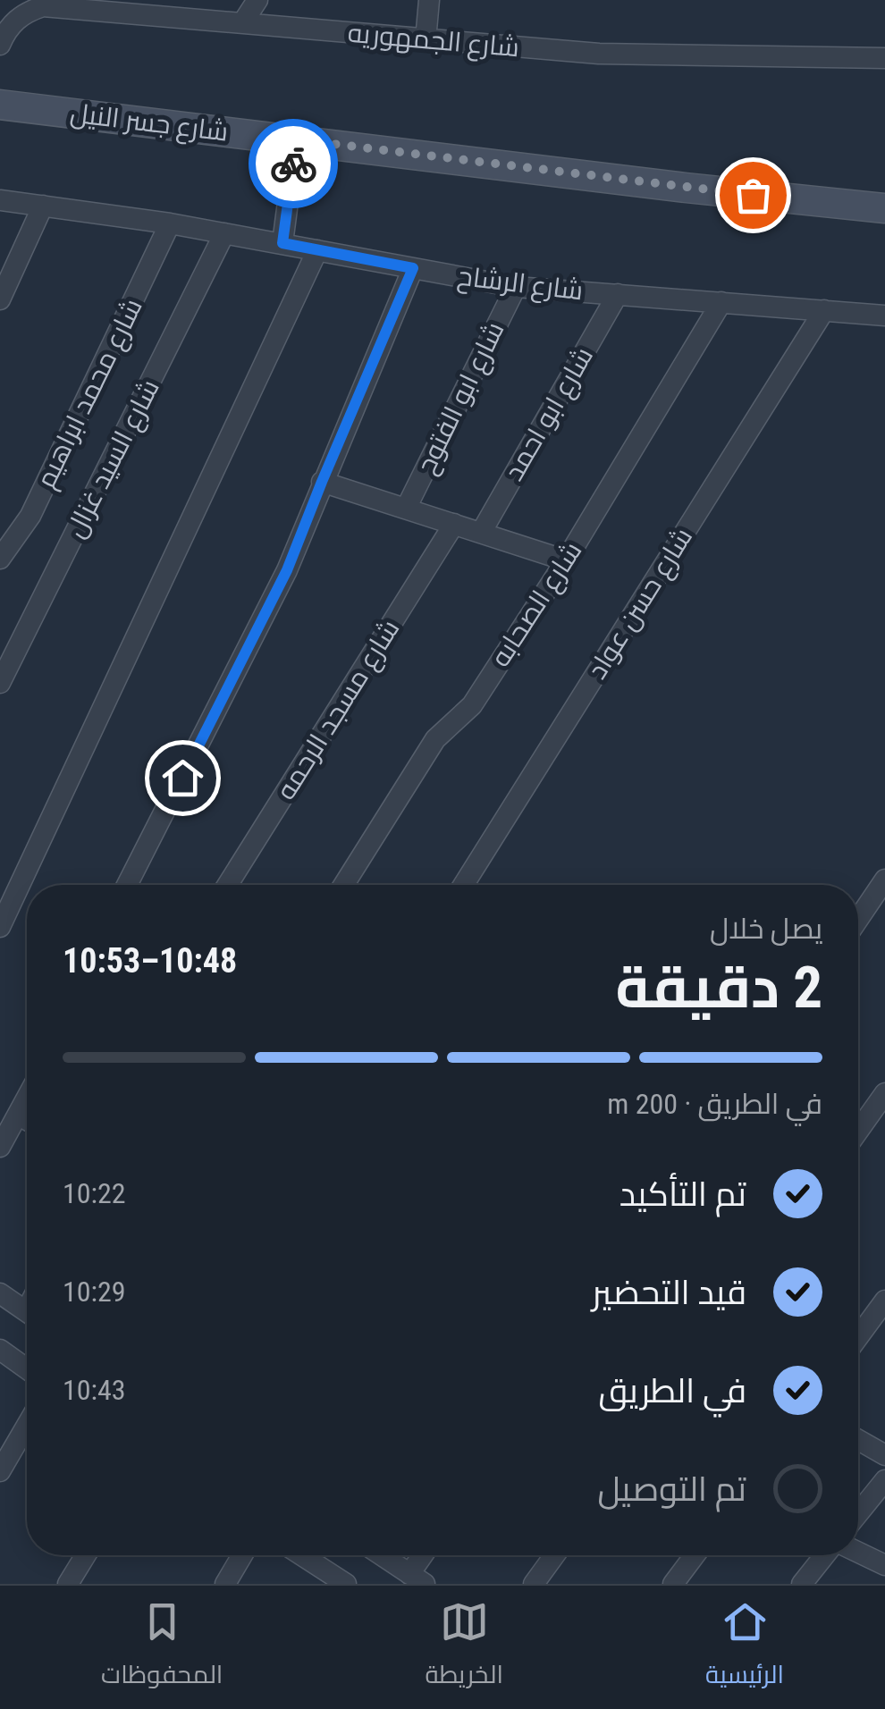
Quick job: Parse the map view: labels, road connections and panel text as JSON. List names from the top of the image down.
{
  "streets": {
    "street": [
      "شارع الجمهوريه",
      "شارع جسر النيل",
      "شارع الرشاح",
      "شارع محمد ابراهيم",
      "شارع ابو الفتوح",
      "شارع ابو احمد",
      "شارع السيد غزال",
      "شارع حسن عواد",
      "شارع الصحابه",
      "شارع مسجد الرحمه"
    ]
  },
  "crossings": [
    ["شارع الرشاح", "شارع محمد ابراهيم"],
    ["شارع الرشاح", "شارع ابو الفتوح"],
    ["شارع الرشاح", "شارع ابو احمد"],
    ["شارع الرشاح", "شارع السيد غزال"],
    ["شارع الرشاح", "شارع حسن عواد"],
    ["شارع الرشاح", "شارع الصحابه"]
  ],
  "page": {
    "heading": ["2 دقيقة", "يصل خلال", "10:48–10:53"],
    "bar": "في الطريق · 200 m",
    "list": [
      ["تم التأكيد", "10:22"],
      ["قيد التحضير", "10:29"],
      ["في الطريق", "10:43"],
      "تم التوصيل"
    ],
    "tabs": ["الرئيسية", "الخريطة", "المحفوظات"]
  }
}
